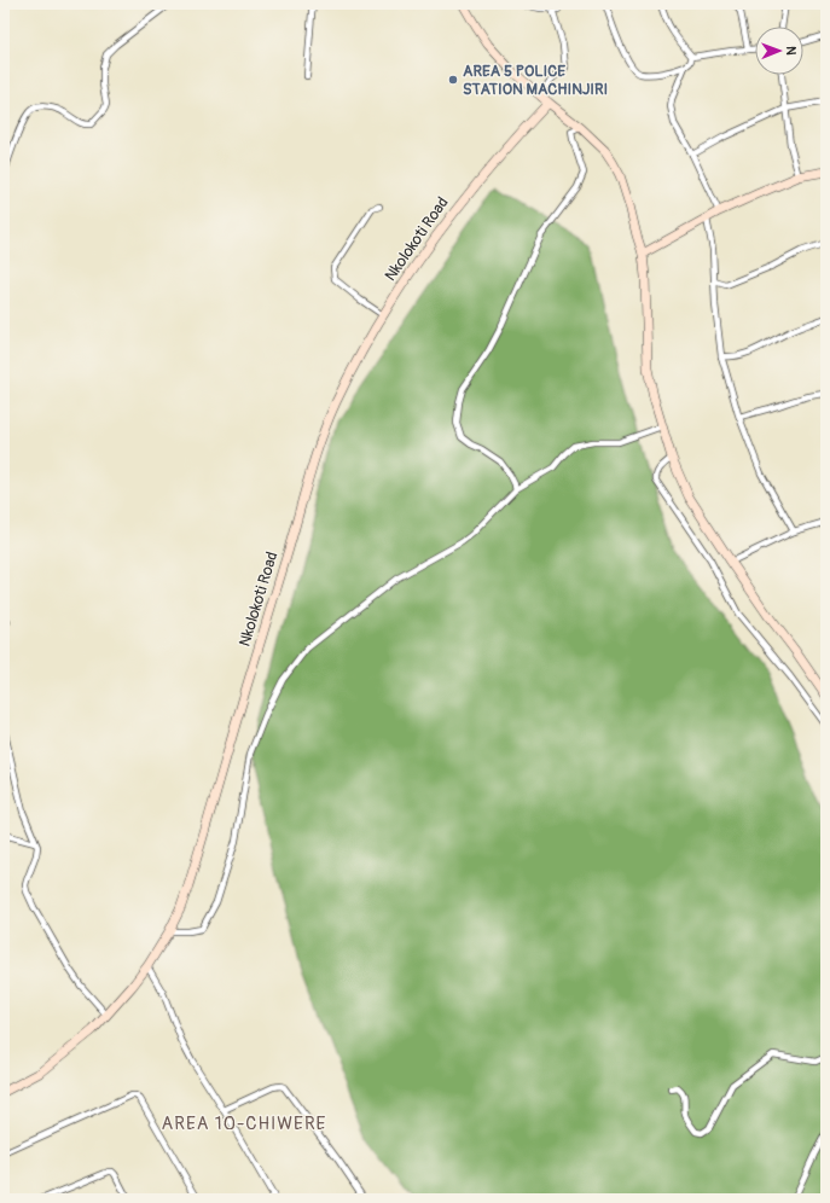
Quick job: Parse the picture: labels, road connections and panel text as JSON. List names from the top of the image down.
{
  "streets": {
    "main road": ["Nkolokoti Road"]
  },
  "districts": ["AREA 10-CHIWERE"],
  "places": ["AREA 5 POLICE STATION MACHINJIRI"],
  "north": "right"
}
